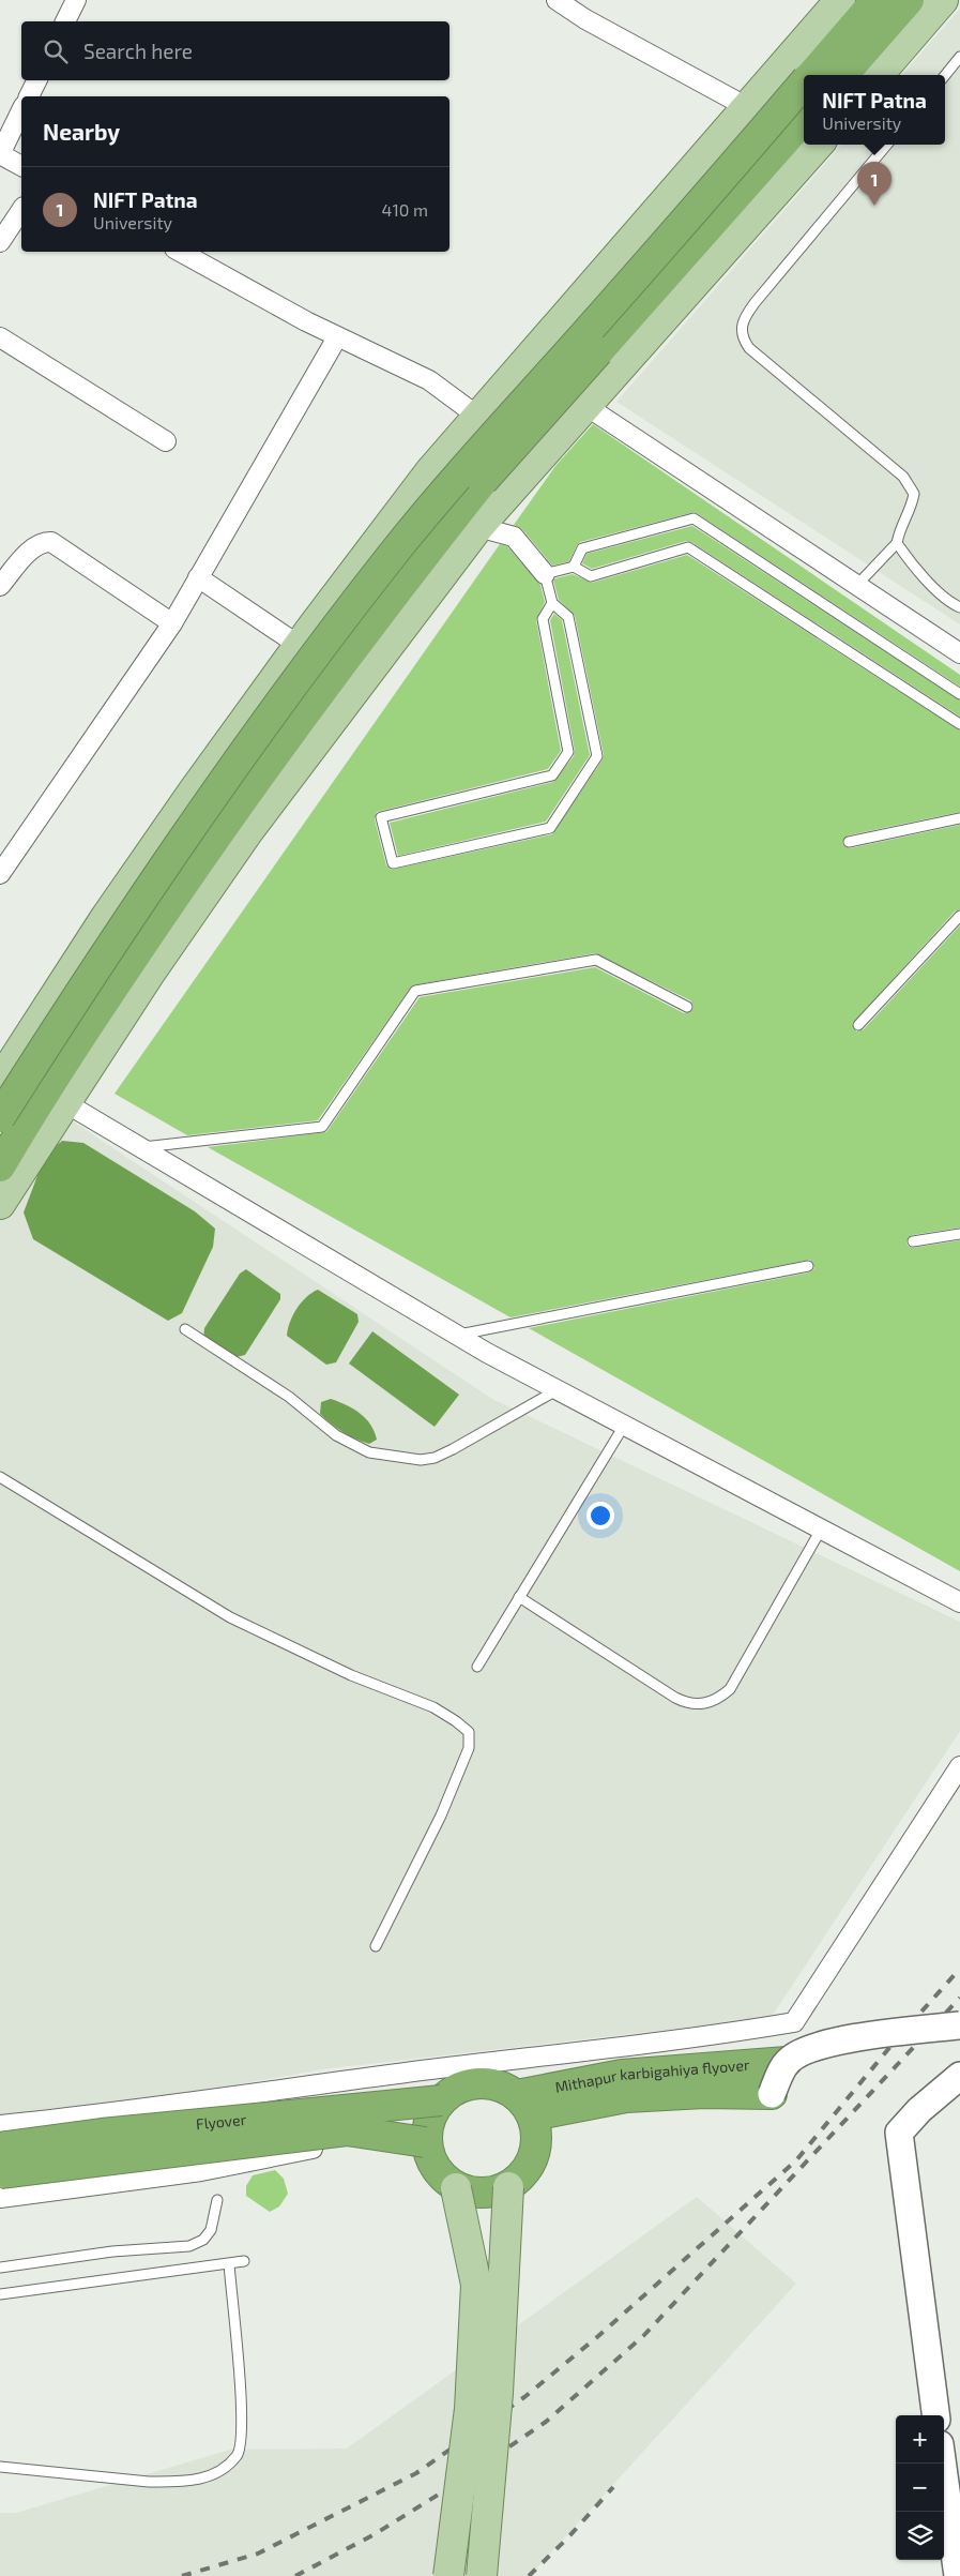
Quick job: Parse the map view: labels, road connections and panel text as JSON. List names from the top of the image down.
{
  "streets": {
    "highway": ["Mithapur karbigahiya flyover", "Flyover"]
  },
  "crossings": [
    ["Mithapur karbigahiya flyover", "Flyover"]
  ],
  "page": {
    "search": "Search here",
    "popup": ["NIFT Patna", "University"],
    "heading": "Nearby",
    "pins": "1",
    "list": [
      {
        "mark": "1",
        "name": "NIFT Patna",
        "note": "University",
        "value": "410 m"
      }
    ],
    "map_buttons": ["+", "−"]
  }
}
